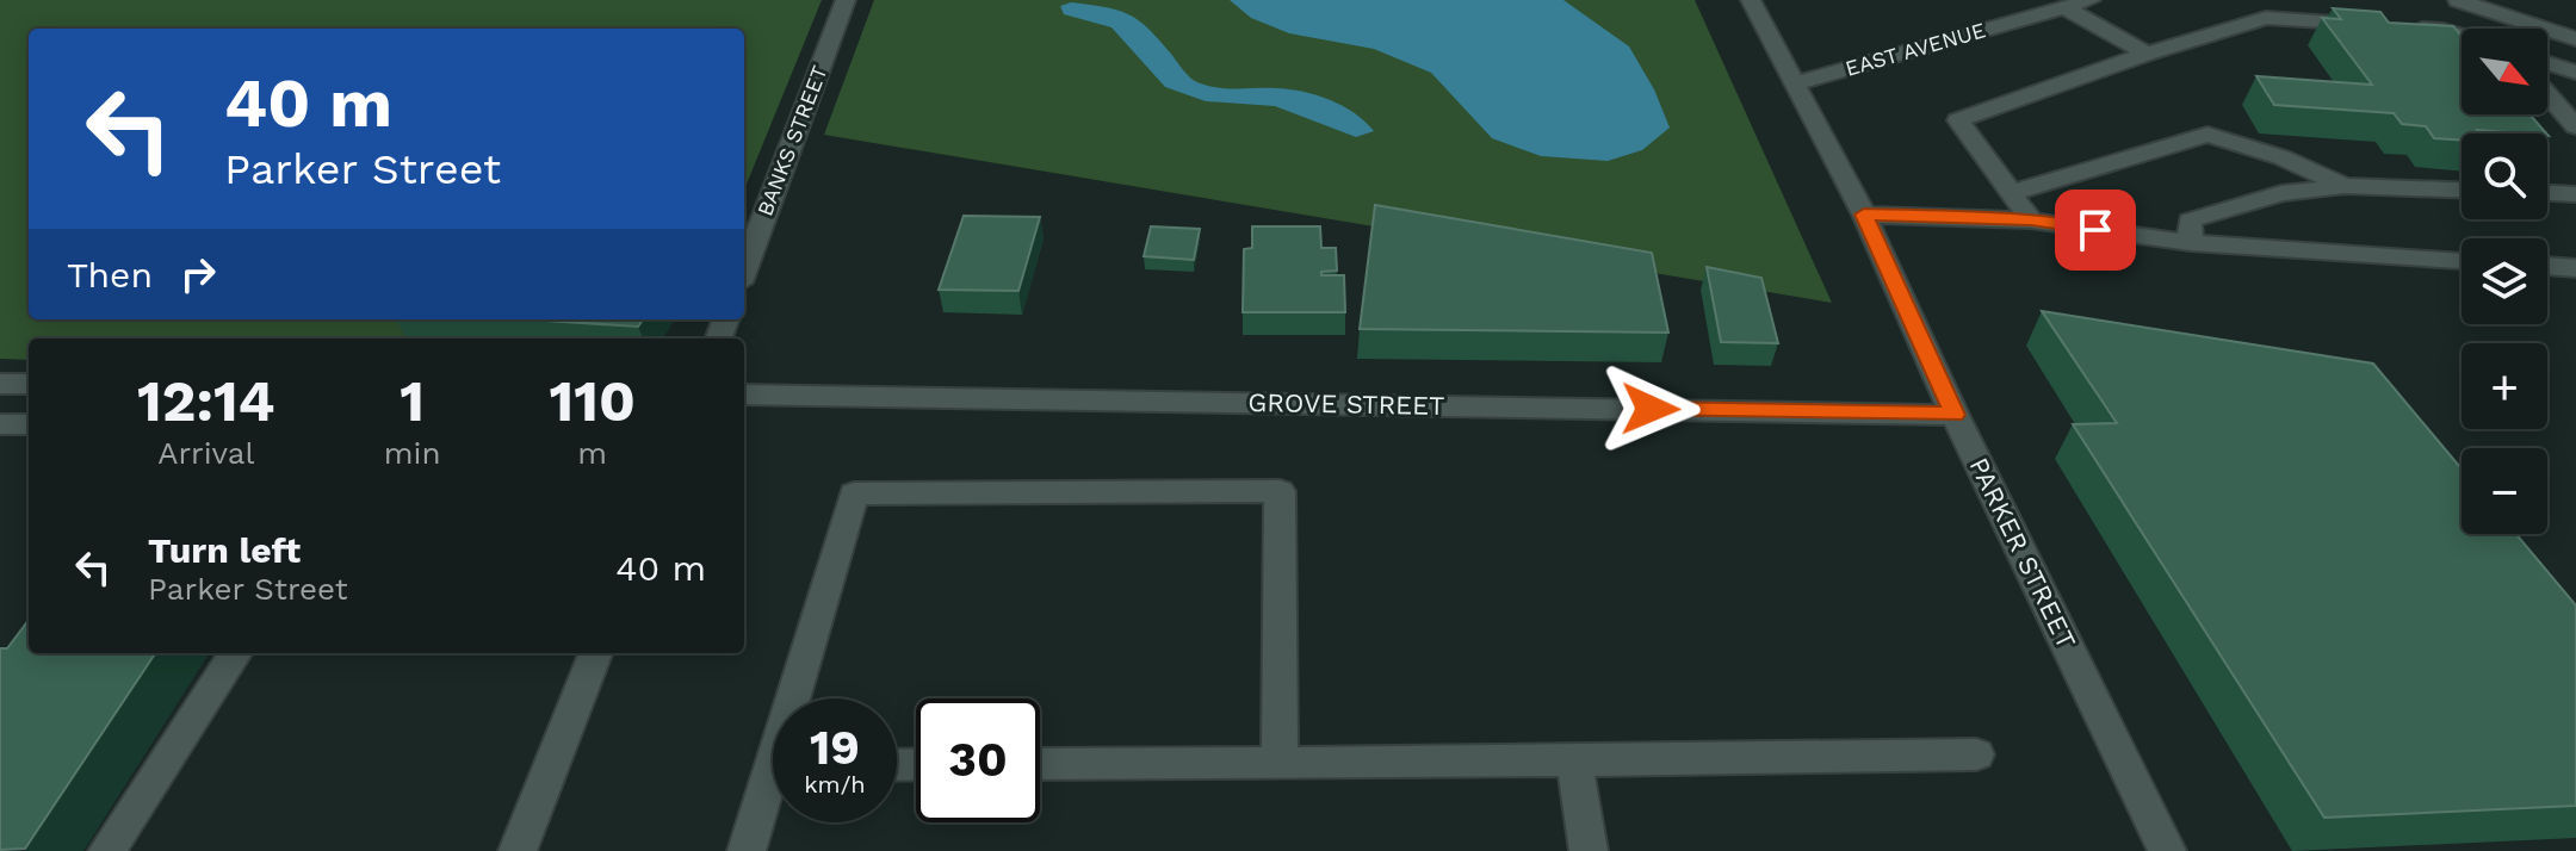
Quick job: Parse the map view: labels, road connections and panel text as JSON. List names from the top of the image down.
{
  "streets": {
    "street": [
      "EAST AVENUE",
      "BANKS STREET",
      "GROVE STREET",
      "PARKER STREET"
    ]
  },
  "crossings": [
    ["EAST AVENUE", "PARKER STREET"],
    ["GROVE STREET", "PARKER STREET"]
  ],
  "north": "bottom right",
  "page": {
    "map_buttons": ["+", "−"],
    "turn": ["40 m", "Parker Street"],
    "then": "Then",
    "eta": [
      "12:14",
      "Arrival",
      "1",
      "min",
      "110",
      "m"
    ],
    "list": [
      {
        "name": "Turn left",
        "note": "Parker Street",
        "value": "40 m"
      }
    ],
    "speed": "19 km/h",
    "limit": "30"
  }
}
